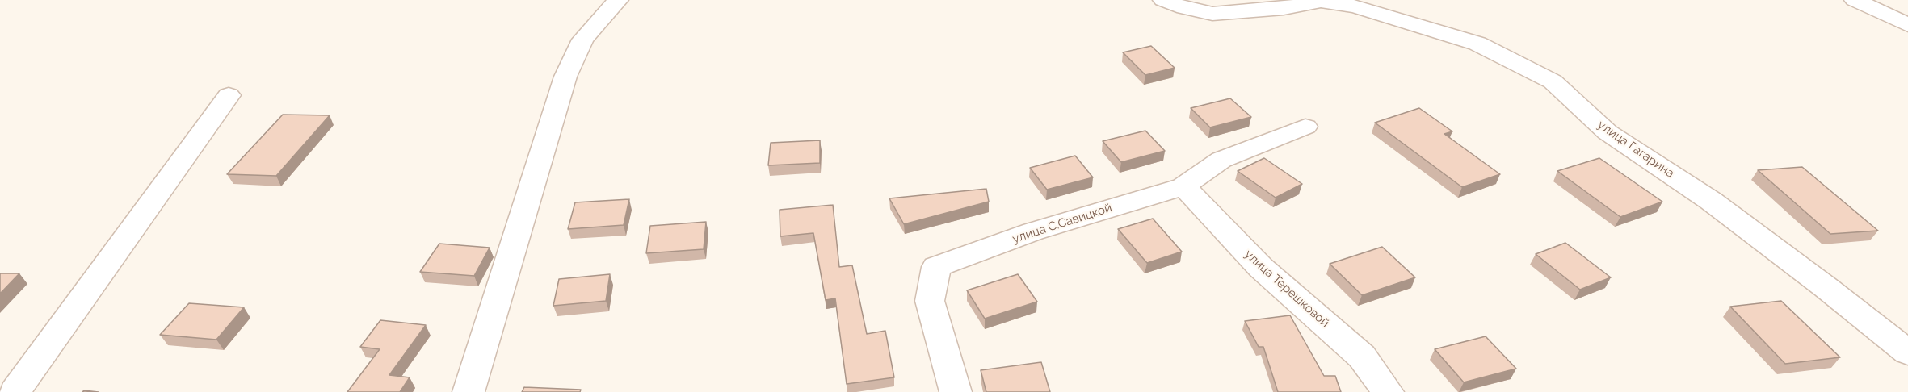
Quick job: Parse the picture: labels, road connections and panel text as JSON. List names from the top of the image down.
{
  "streets": {
    "street": ["улица Гагарина", "улица С.Савицкой", "улица Терешковой"]
  },
  "crossings": [
    ["улица С.Савицкой", "улица Терешковой"]
  ]
}
